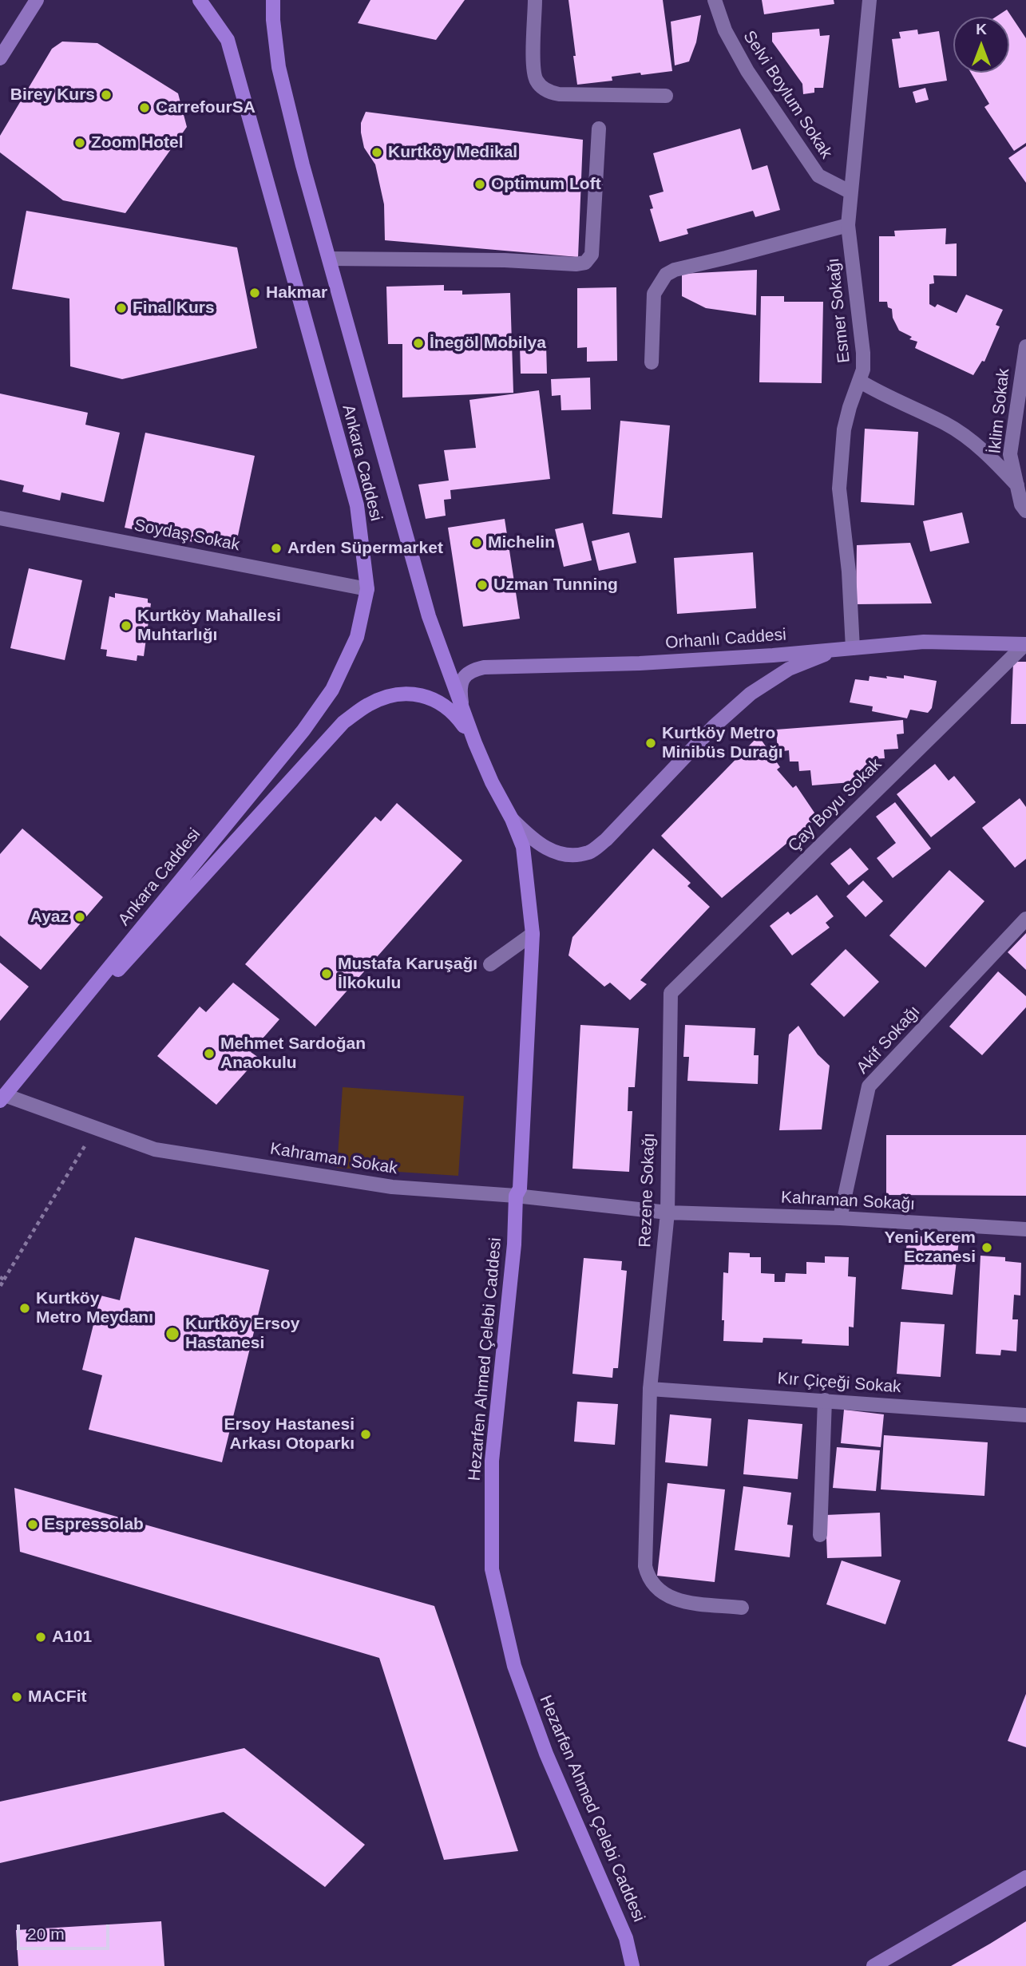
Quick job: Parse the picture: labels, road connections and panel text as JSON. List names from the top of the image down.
{
  "streets": {
    "main road": ["Ankara Caddesi", "Hezarfen Ahmed Çelebi Caddesi"],
    "street": [
      "Selvi Boylum Sokak",
      "Esmer Sokağı",
      "İklim Sokak",
      "Soydaş Sokak",
      "Orhanlı Caddesi",
      "Çay Boyu Sokak",
      "Akif Sokağı",
      "Kahraman Sokak",
      "Rezene Sokağı",
      "Kahraman Sokağı",
      "Kır Çiçeği Sokak"
    ]
  },
  "crossings": [
    ["Selvi Boylum Sokak", "Esmer Sokağı"],
    ["Esmer Sokağı", "Orhanlı Caddesi"],
    ["Ankara Caddesi", "Soydaş Sokak"],
    ["Ankara Caddesi", "Orhanlı Caddesi"],
    ["Ankara Caddesi", "Kahraman Sokak"],
    ["Ankara Caddesi", "Hezarfen Ahmed Çelebi Caddesi"],
    ["Orhanlı Caddesi", "Çay Boyu Sokak"],
    ["Çay Boyu Sokak", "Rezene Sokağı"],
    ["Akif Sokağı", "Kahraman Sokağı"],
    ["Kahraman Sokak", "Rezene Sokağı"],
    ["Kahraman Sokak", "Kahraman Sokağı"],
    ["Kahraman Sokak", "Hezarfen Ahmed Çelebi Caddesi"],
    ["Rezene Sokağı", "Kahraman Sokağı"],
    ["Rezene Sokağı", "Kır Çiçeği Sokak"]
  ],
  "places": [
    "Birey Kurs",
    "CarrefourSA",
    "Zoom Hotel",
    "Kurtköy Medikal",
    "Optimum Loft",
    "Hakmar",
    "Final Kurs",
    "İnegöl Mobilya",
    "Michelin",
    "Arden Süpermarket",
    "Uzman Tunning",
    "Kurtköy Mahallesi Muhtarlığı",
    "Kurtköy Metro Minibüs Durağı",
    "Ayaz",
    "Mustafa Karuşağı İlkokulu",
    "Mehmet Sardoğan Anaokulu",
    "Yeni Kerem Eczanesi",
    "Kurtköy Metro Meydanı",
    "Kurtköy Ersoy Hastanesi",
    "Ersoy Hastanesi Arkası Otoparkı",
    "Espressolab",
    "A101",
    "MACFit"
  ],
  "scale_bar": "20 m",
  "north": "top"
}
